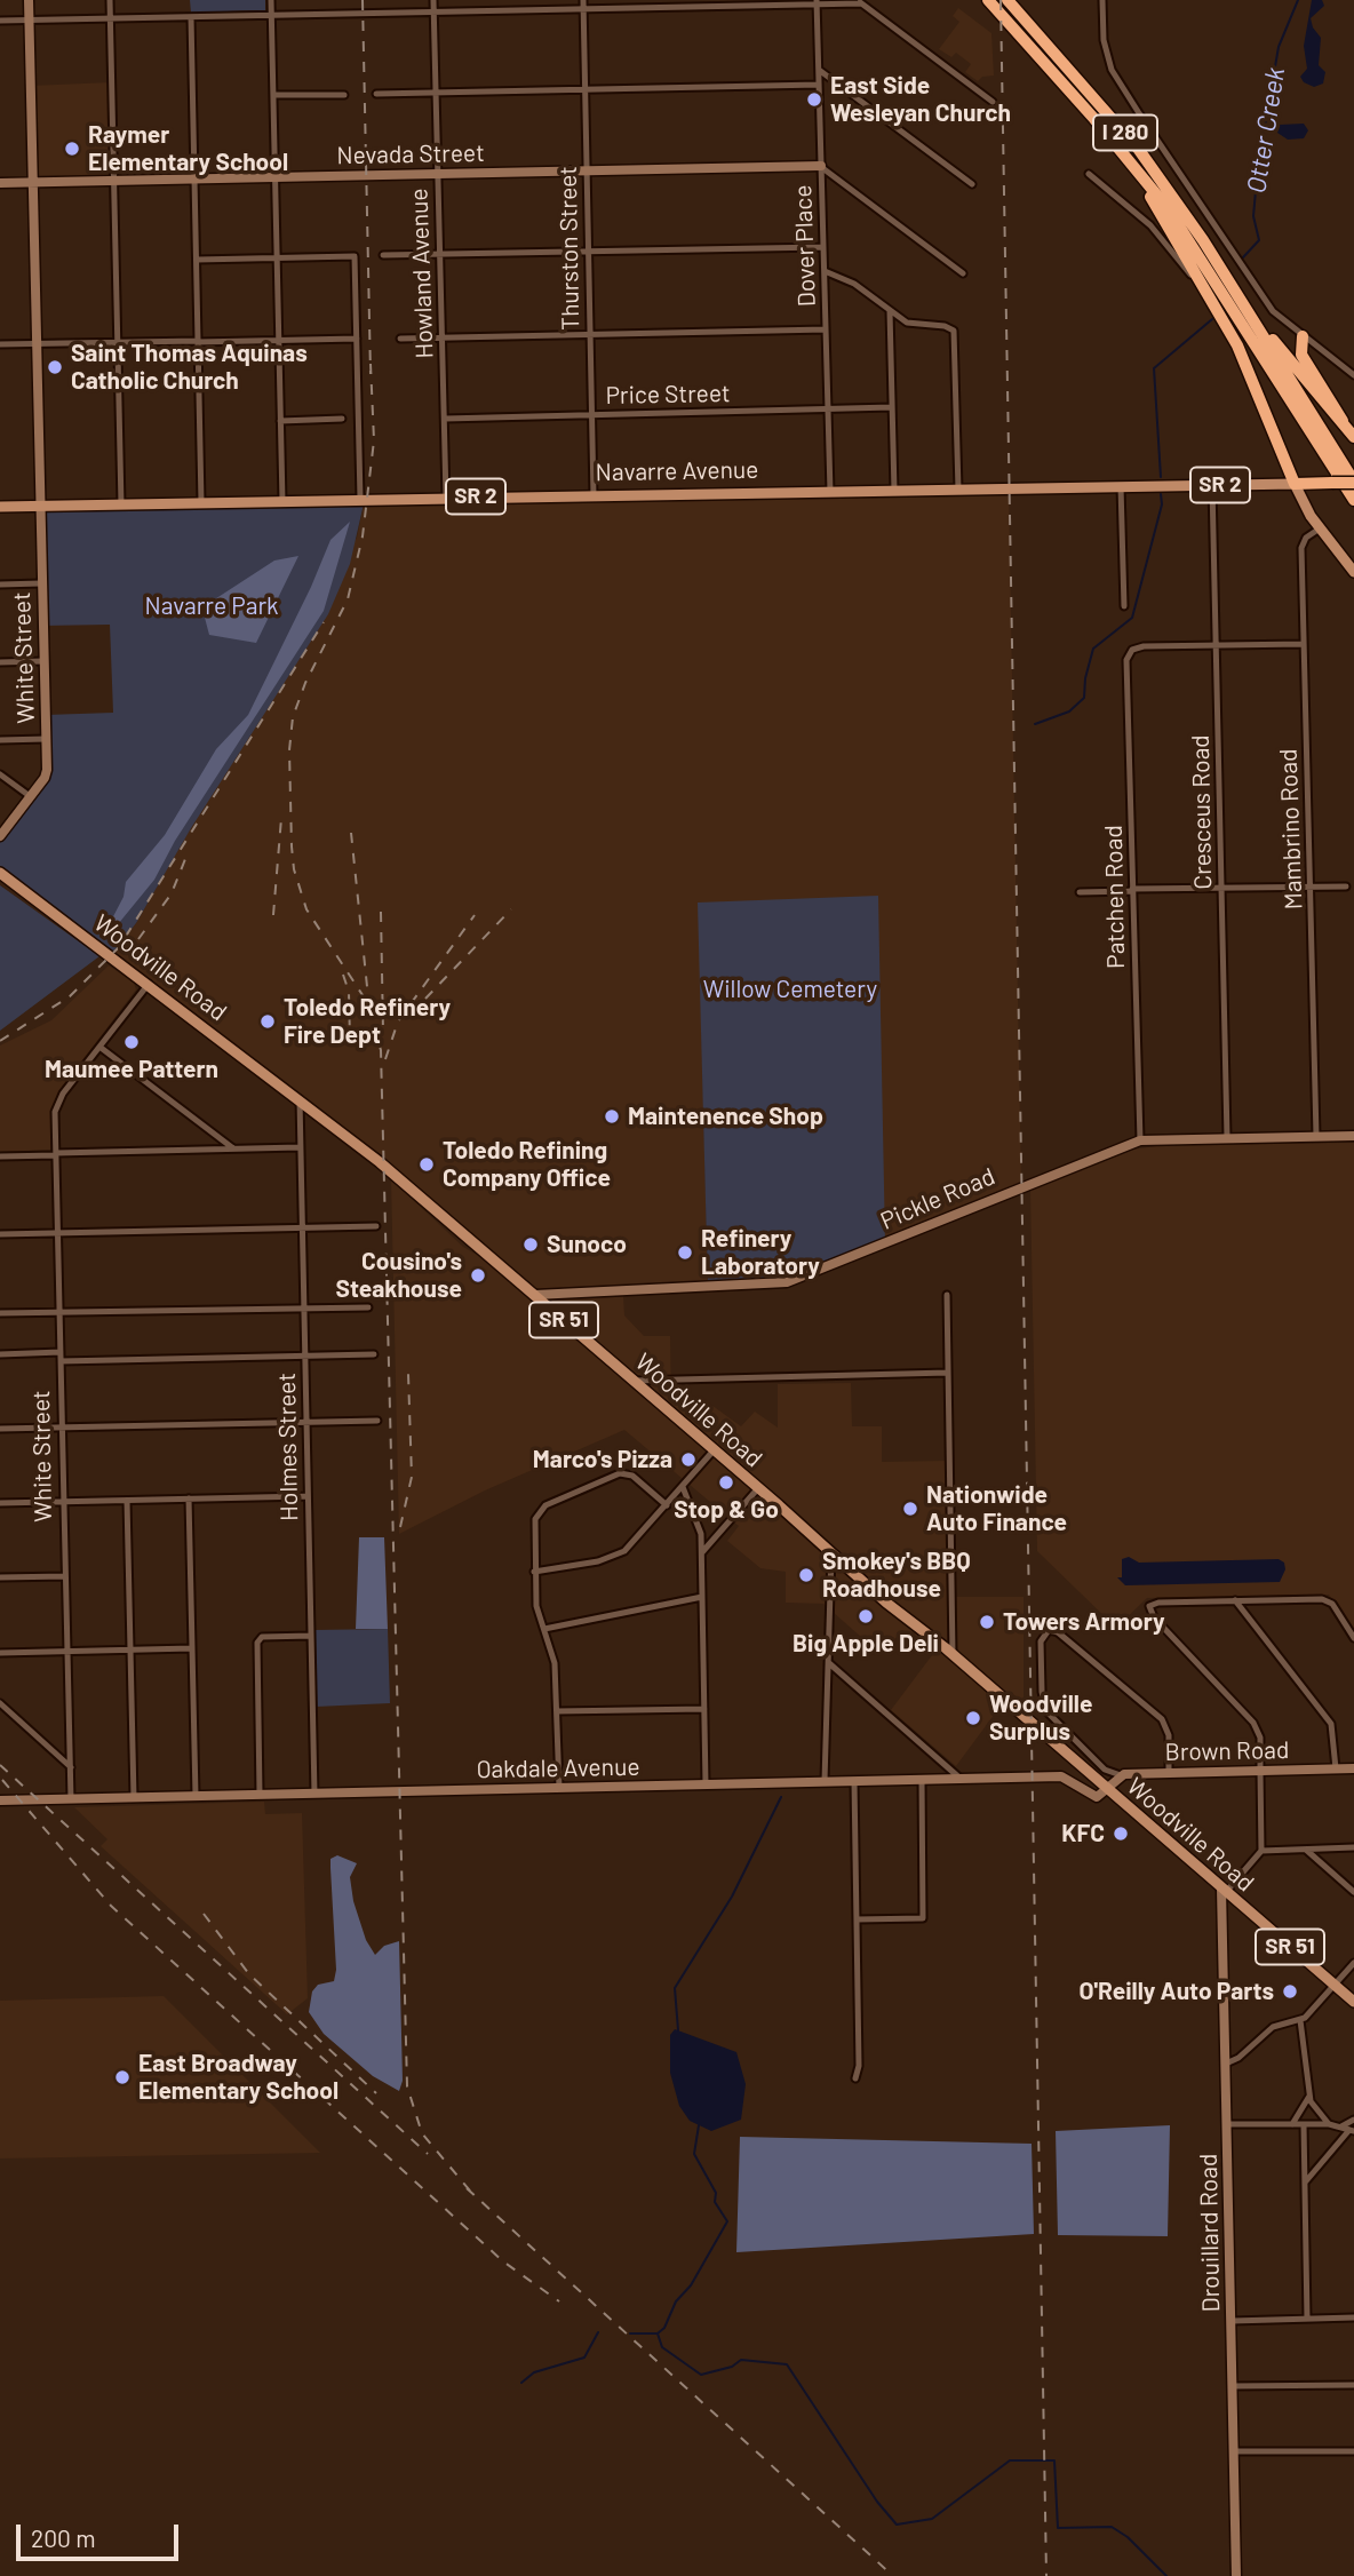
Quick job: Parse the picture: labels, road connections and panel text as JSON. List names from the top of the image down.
{
  "streets": {
    "highway": ["I 280", "Navarre Avenue", "SR 2"],
    "main road": ["Woodville Road", "SR 51"],
    "street": [
      "Nevada Street",
      "Dover Place",
      "Thurston Street",
      "Howland Avenue",
      "Price Street",
      "White Street",
      "Cresceus Road",
      "Mambrino Road",
      "Patchen Road",
      "Pickle Road",
      "Holmes Street",
      "Brown Road",
      "Oakdale Avenue",
      "Drouillard Road"
    ]
  },
  "crossings": [
    ["I 280", "Navarre Avenue"],
    ["Nevada Street", "Dover Place"],
    ["Nevada Street", "Thurston Street"],
    ["Nevada Street", "Howland Avenue"],
    ["Nevada Street", "White Street"],
    ["Dover Place", "Price Street"],
    ["Dover Place", "Navarre Avenue"],
    ["Thurston Street", "Price Street"],
    ["Thurston Street", "Navarre Avenue"],
    ["Howland Avenue", "Price Street"],
    ["Howland Avenue", "Navarre Avenue"],
    ["Navarre Avenue", "White Street"],
    ["Navarre Avenue", "Cresceus Road"],
    ["White Street", "Oakdale Avenue"],
    ["Cresceus Road", "Patchen Road"],
    ["Cresceus Road", "Pickle Road"],
    ["Mambrino Road", "Pickle Road"],
    ["Patchen Road", "Pickle Road"],
    ["Woodville Road", "Pickle Road"],
    ["Woodville Road", "Holmes Street"],
    ["Woodville Road", "Oakdale Avenue"],
    ["Woodville Road", "Drouillard Road"],
    ["Holmes Street", "Oakdale Avenue"]
  ],
  "water": ["Otter Creek"],
  "parks": ["Navarre Park", "Willow Cemetery"],
  "places": [
    "East Side Wesleyan Church",
    "Raymer Elementary School",
    "Saint Thomas Aquinas Catholic Church",
    "Toledo Refinery Fire Dept",
    "Maumee Pattern",
    "Maintenence Shop",
    "Toledo Refining Company Office",
    "Sunoco",
    "Refinery Laboratory",
    "Cousino's Steakhouse",
    "Marco's Pizza",
    "Stop & Go",
    "Nationwide Auto Finance",
    "Smokey's BBQ Roadhouse",
    "Big Apple Deli",
    "Towers Armory",
    "Woodville Surplus",
    "KFC",
    "O'Reilly Auto Parts",
    "East Broadway Elementary School"
  ],
  "scale_bar": "200 m"
}
